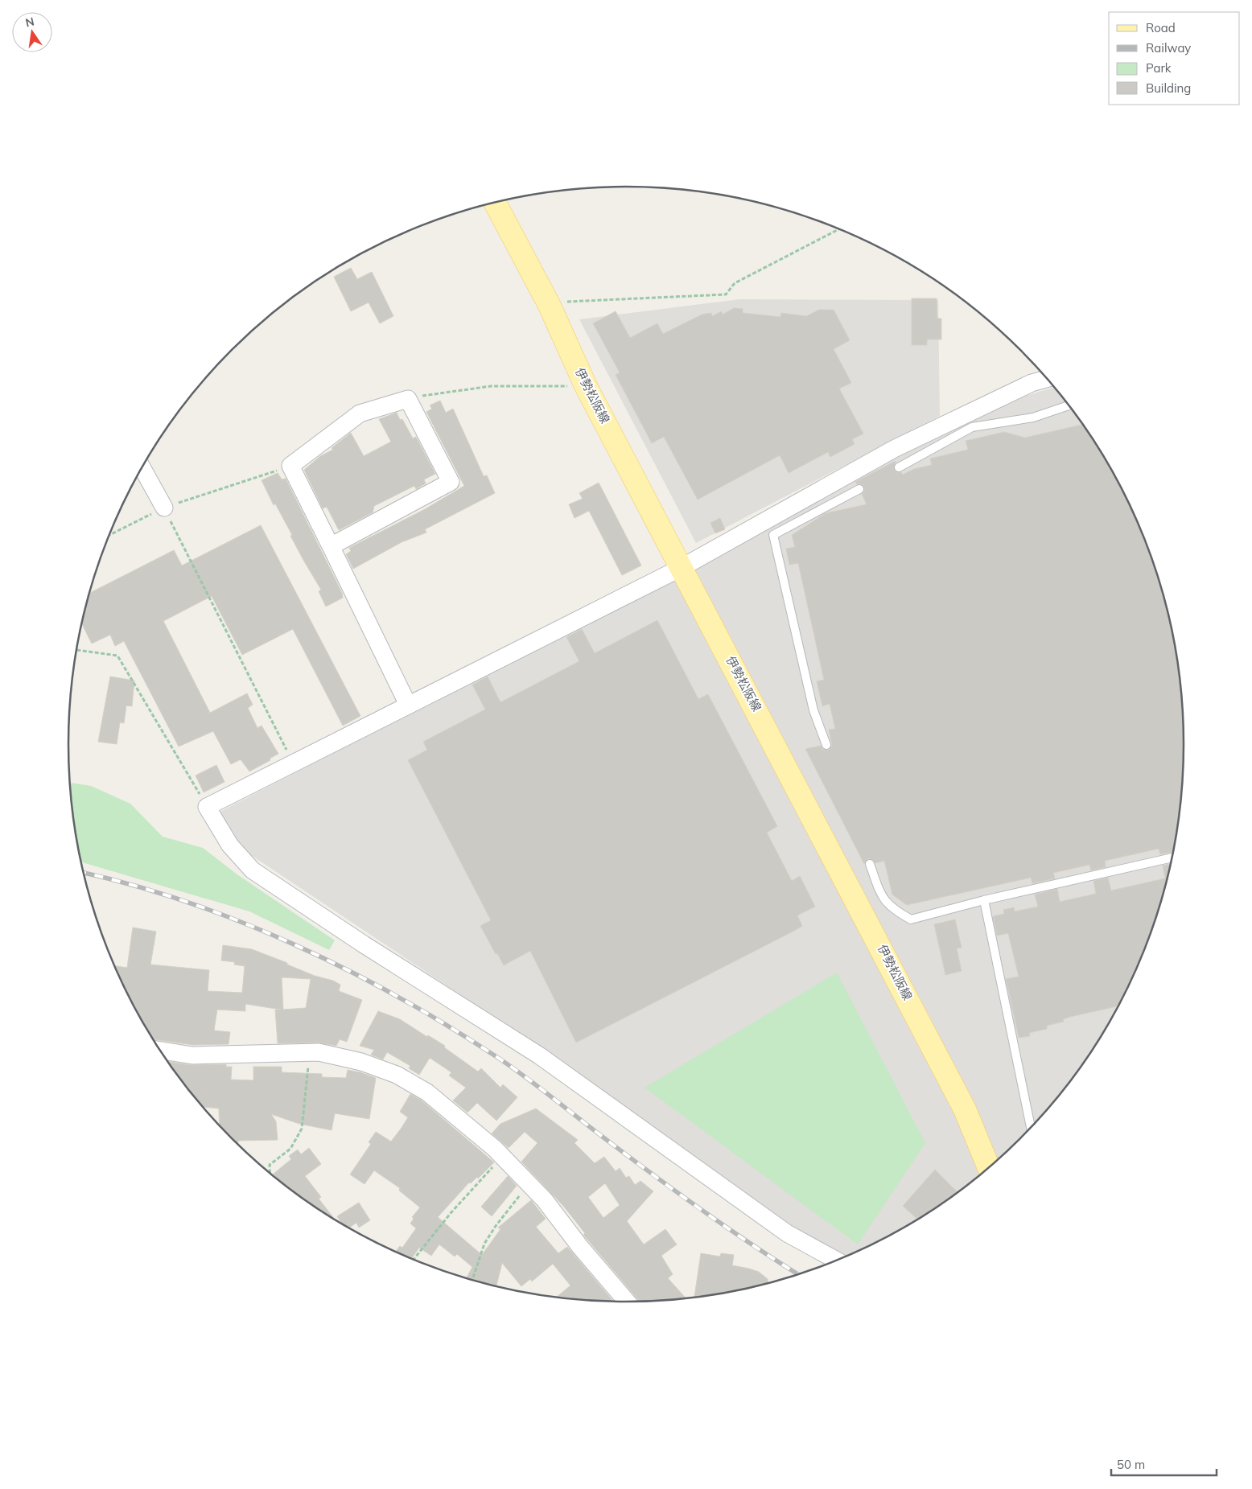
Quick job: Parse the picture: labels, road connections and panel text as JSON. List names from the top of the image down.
{
  "streets": {
    "main road": ["伊勢松阪線"]
  },
  "legend": [
    "Road",
    "Railway",
    "Park",
    "Building"
  ],
  "scale_bar": "50 m",
  "north": "top"
}
